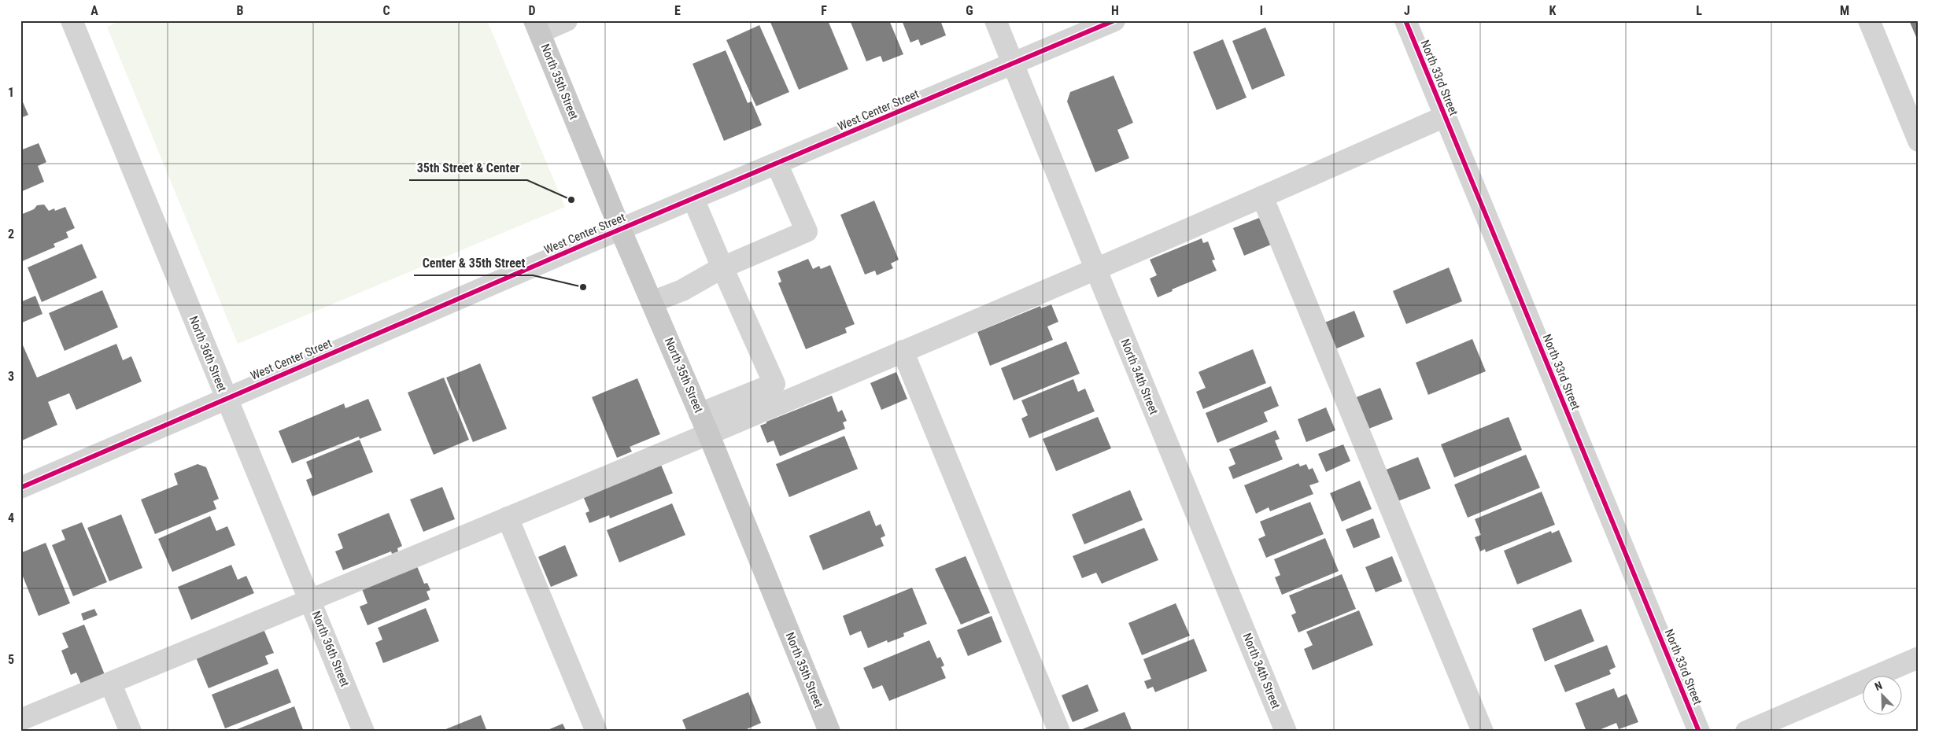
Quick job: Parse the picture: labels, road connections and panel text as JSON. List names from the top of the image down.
{
  "streets": {
    "main road": ["North 35th Street"],
    "street": [
      "North 33rd Street",
      "West Center Street",
      "North 36th Street",
      "North 34th Street"
    ]
  },
  "crossings": [
    ["North 35th Street", "West Center Street"],
    ["West Center Street", "North 36th Street"],
    ["West Center Street", "North 34th Street"]
  ],
  "places": ["35th Street & Center", "Center & 35th Street"],
  "north": "top left",
  "grid": {
    "columns": [
      "A",
      "B",
      "C",
      "D",
      "E",
      "F",
      "G",
      "H",
      "I",
      "J",
      "K",
      "L",
      "M"
    ],
    "rows": [
      "1",
      "2",
      "3",
      "4",
      "5"
    ]
  }
}
